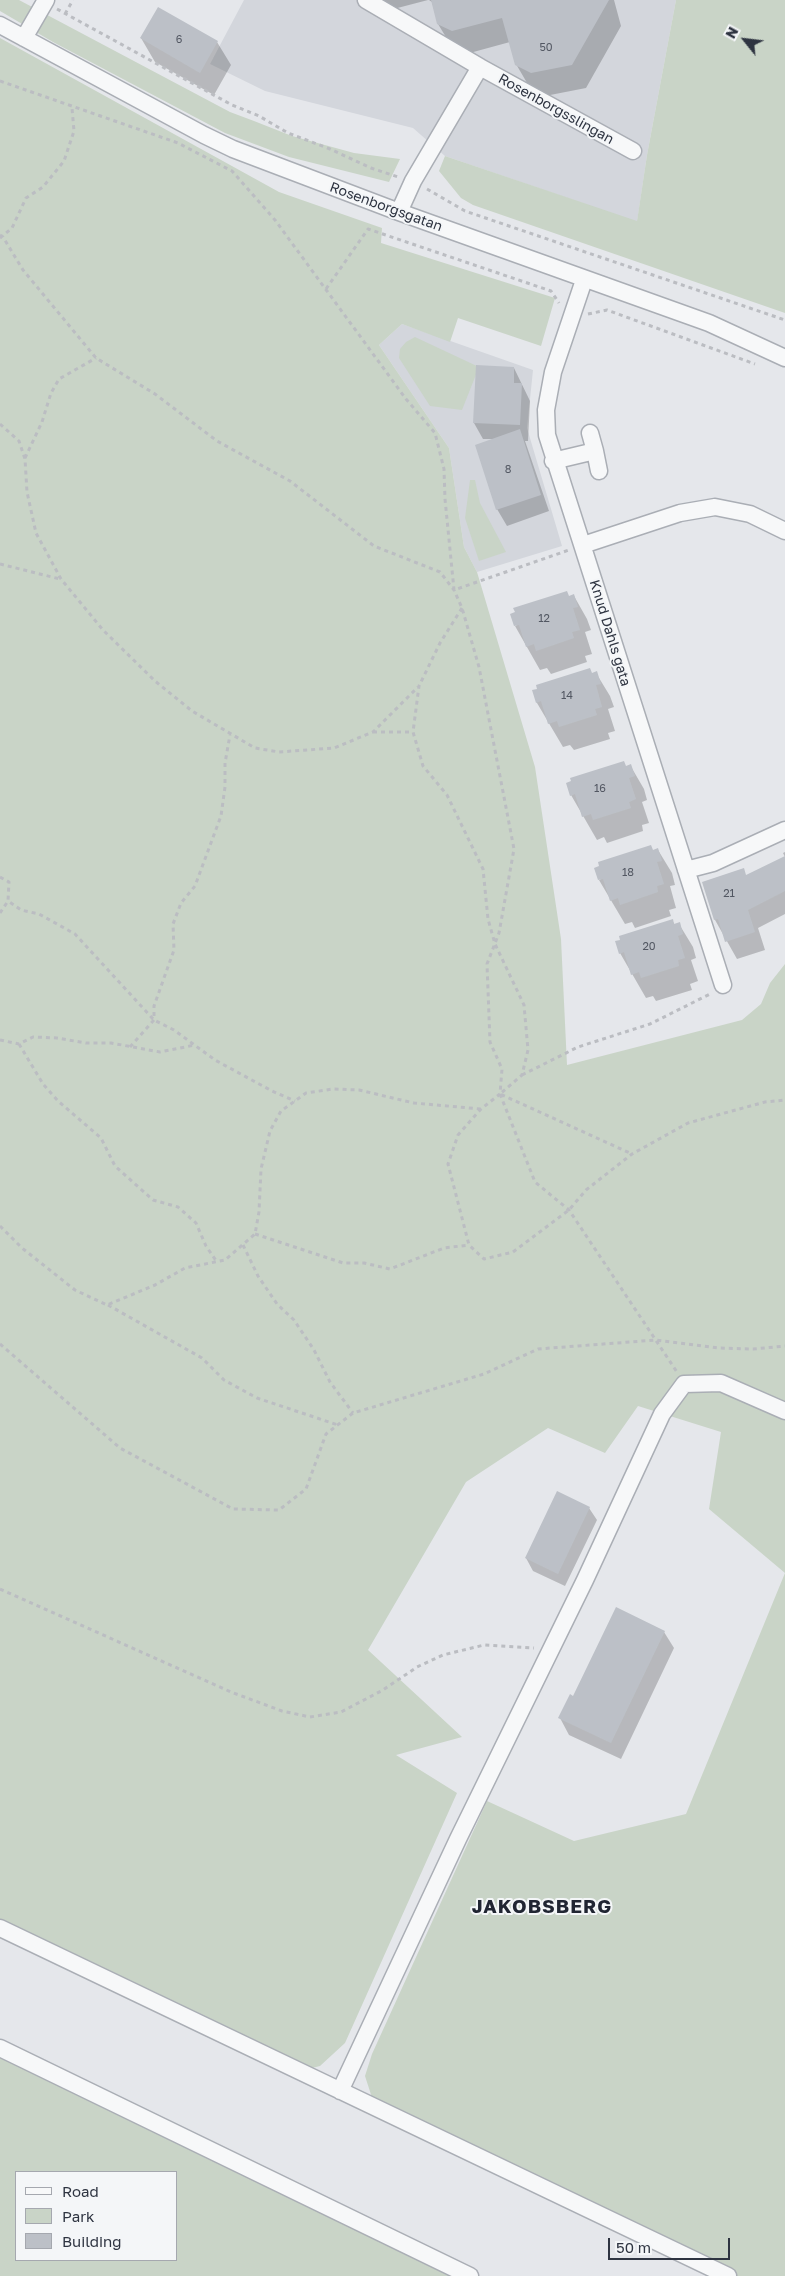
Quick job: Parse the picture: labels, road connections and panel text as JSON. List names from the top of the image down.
{
  "streets": {
    "street": ["Rosenborgsslingan", "Rosenborgsgatan", "Knud Dahls gata"]
  },
  "crossings": [
    ["Rosenborgsgatan", "Knud Dahls gata"]
  ],
  "districts": ["JAKOBSBERG"],
  "house_numbers": [
    "6",
    "50",
    "8",
    "12",
    "14",
    "16",
    "18",
    "21",
    "20"
  ],
  "legend": ["Road", "Park", "Building"],
  "scale_bar": "50 m",
  "north": "top left"
}
